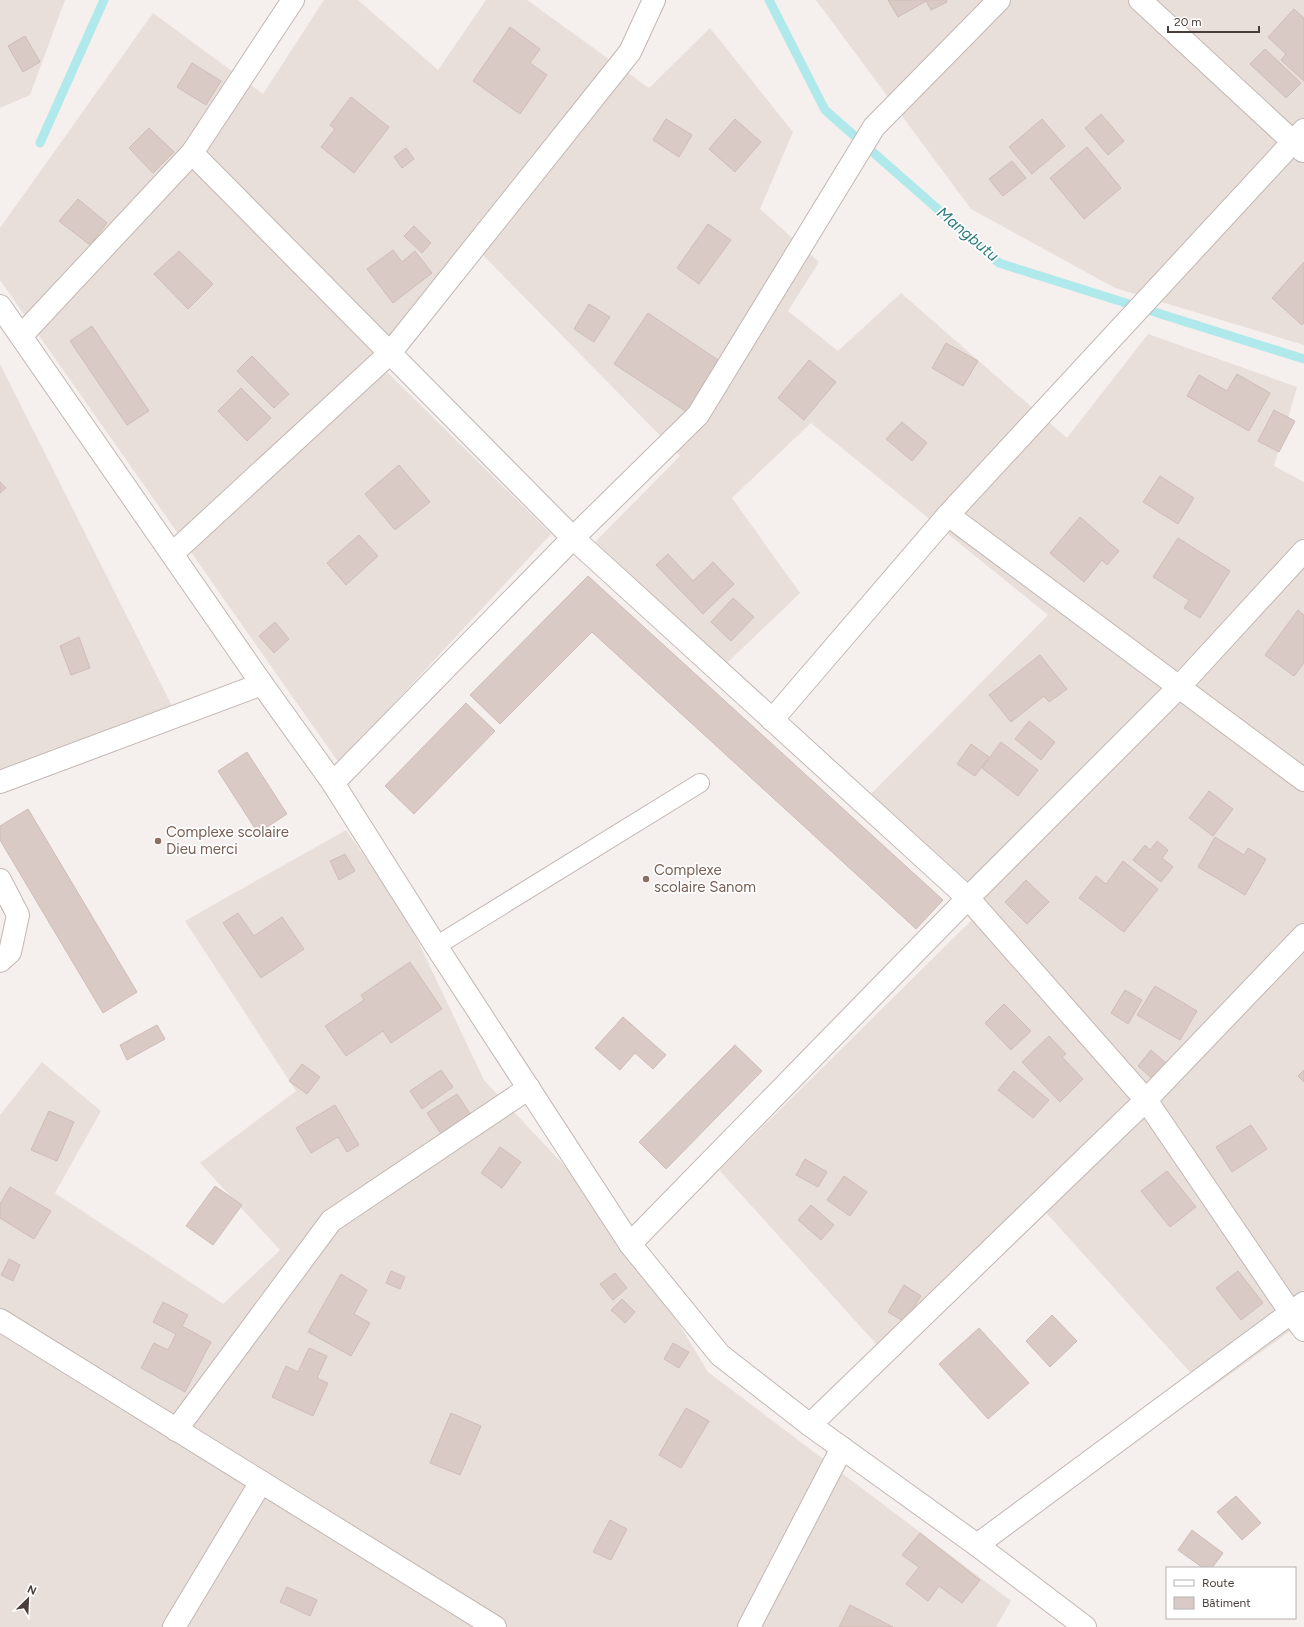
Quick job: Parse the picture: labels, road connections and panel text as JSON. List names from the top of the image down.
{
  "water": ["Mangbutu"],
  "places": ["Complexe scolaire Dieu merci", "Complexe scolaire Sanom"],
  "legend": ["Route", "Bâtiment"],
  "scale_bar": "20 m",
  "north": "top right"
}
